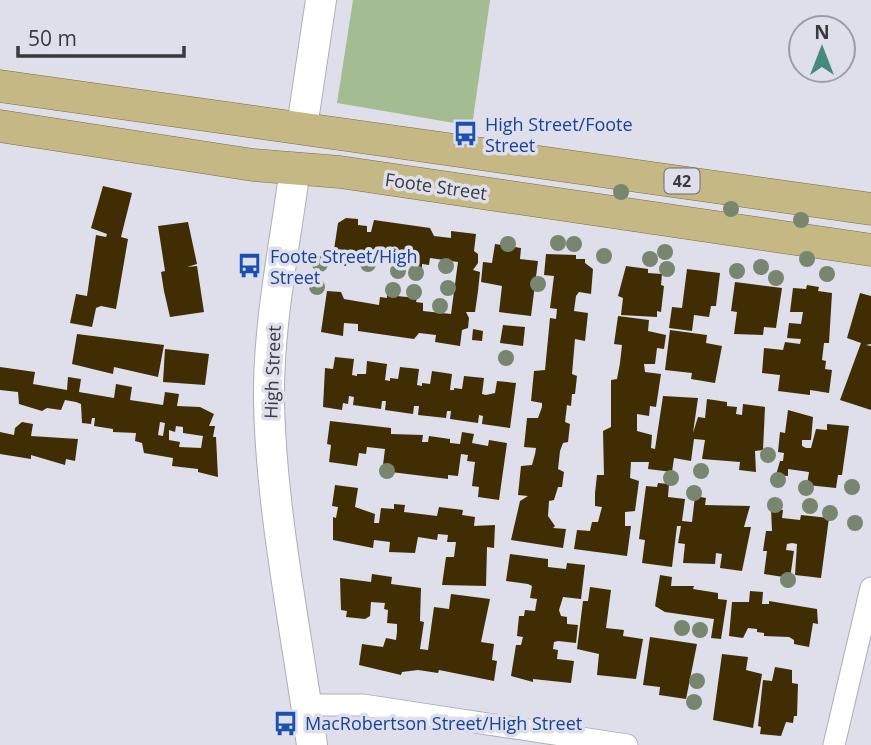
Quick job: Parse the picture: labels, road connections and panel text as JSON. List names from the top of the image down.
{
  "streets": {
    "main road": ["42", "Foote Street", "High Street"]
  },
  "crossings": [
    ["42", "High Street"],
    ["Foote Street", "High Street"]
  ],
  "places": {
    "bus stop": ["High Street/Foote Street", "Foote Street/High Street", "MacRobertson Street/High Street"]
  },
  "scale_bar": "50 m",
  "north": "top"
}
